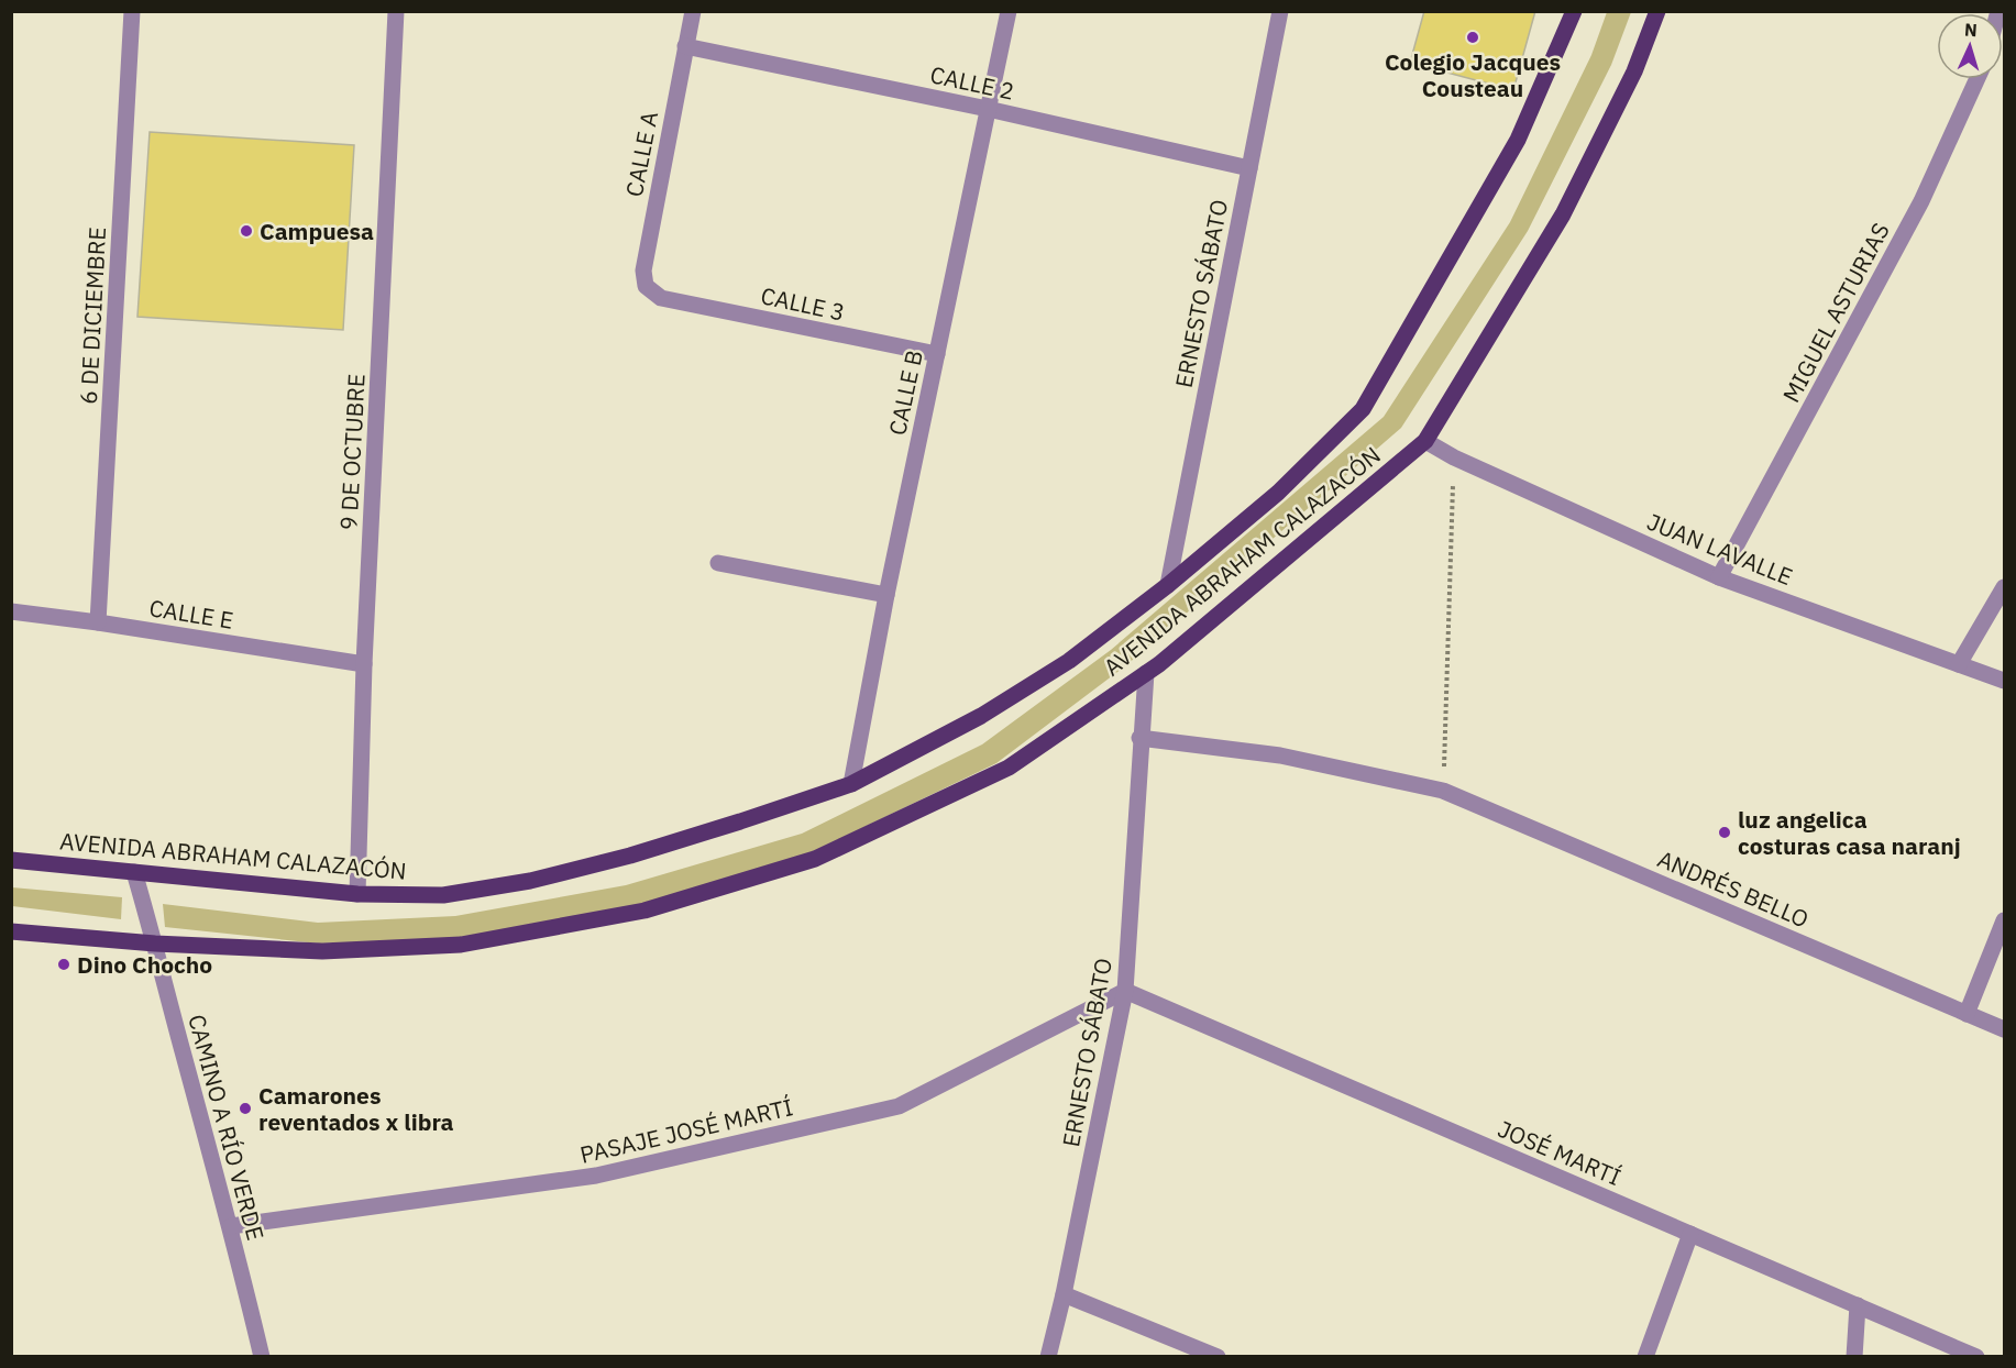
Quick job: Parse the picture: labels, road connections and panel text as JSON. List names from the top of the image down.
{
  "streets": {
    "main road": ["AVENIDA ABRAHAM CALAZACÓN"],
    "street": [
      "CALLE 2",
      "CALLE A",
      "ERNESTO SÁBATO",
      "CALLE 3",
      "MIGUEL ASTURIAS",
      "6 DE DICIEMBRE",
      "CALLE B",
      "9 DE OCTUBRE",
      "JUAN LAVALLE",
      "CALLE E",
      "ANDRÉS BELLO",
      "CAMINO A RÍO VERDE",
      "PASAJE JOSÉ MARTÍ",
      "JOSÉ MARTÍ"
    ]
  },
  "crossings": [
    ["CALLE 2", "CALLE A"],
    ["CALLE 2", "ERNESTO SÁBATO"],
    ["CALLE 2", "CALLE B"],
    ["CALLE A", "CALLE 3"],
    ["ERNESTO SÁBATO", "AVENIDA ABRAHAM CALAZACÓN"],
    ["ERNESTO SÁBATO", "ANDRÉS BELLO"],
    ["ERNESTO SÁBATO", "PASAJE JOSÉ MARTÍ"],
    ["ERNESTO SÁBATO", "JOSÉ MARTÍ"],
    ["CALLE 3", "CALLE B"],
    ["MIGUEL ASTURIAS", "JUAN LAVALLE"],
    ["6 DE DICIEMBRE", "CALLE E"],
    ["CALLE B", "AVENIDA ABRAHAM CALAZACÓN"],
    ["9 DE OCTUBRE", "AVENIDA ABRAHAM CALAZACÓN"],
    ["9 DE OCTUBRE", "CALLE E"],
    ["JUAN LAVALLE", "AVENIDA ABRAHAM CALAZACÓN"],
    ["AVENIDA ABRAHAM CALAZACÓN", "CAMINO A RÍO VERDE"],
    ["CAMINO A RÍO VERDE", "PASAJE JOSÉ MARTÍ"],
    ["PASAJE JOSÉ MARTÍ", "JOSÉ MARTÍ"]
  ],
  "places": [
    "Colegio Jacques Cousteau",
    "Campuesa",
    "luz angelica costuras casa naranj",
    "Dino Chocho",
    "Camarones reventados x libra"
  ],
  "north": "top"
}
